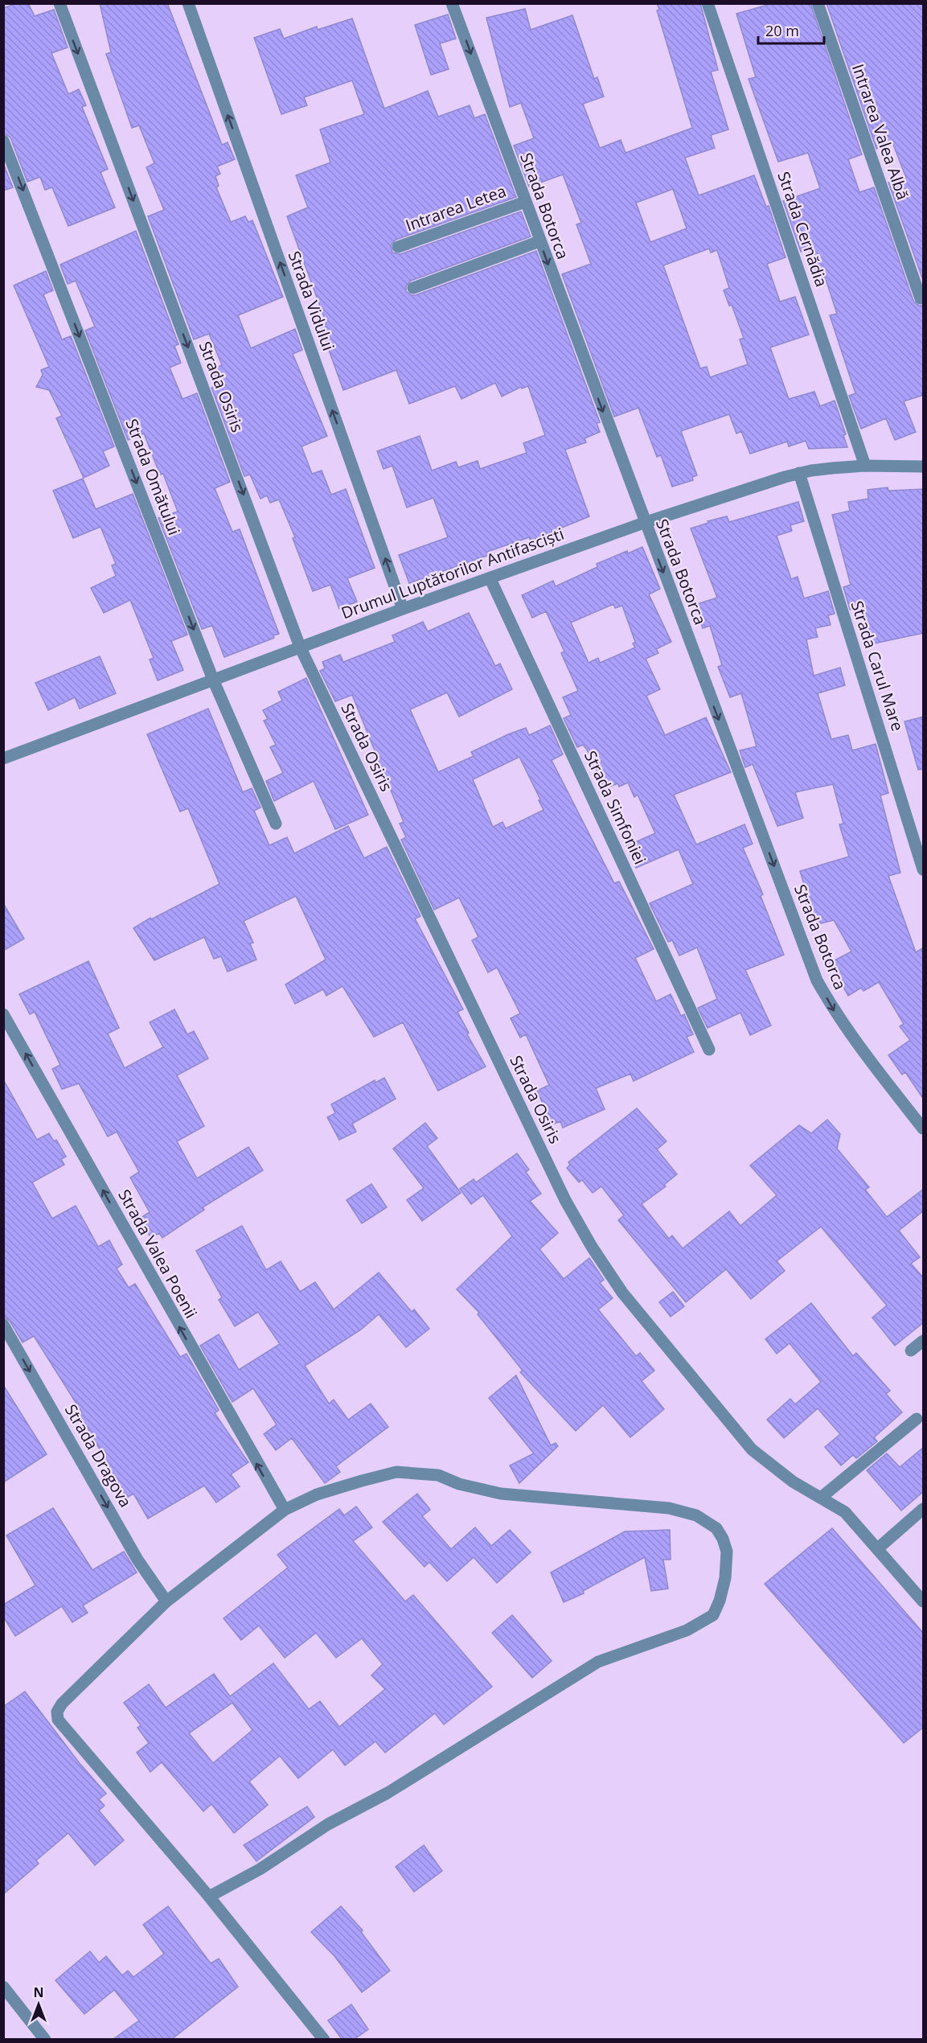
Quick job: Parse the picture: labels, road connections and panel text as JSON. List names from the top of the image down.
{
  "streets": {
    "street": [
      "Intrarea Valea Albă",
      "Strada Botorca",
      "Intrarea Letea",
      "Strada Cernădia",
      "Strada Vidului",
      "Strada Osiris",
      "Strada Omătului",
      "Drumul Luptătorilor Antifasciști",
      "Strada Carul Mare",
      "Strada Simfoniei",
      "Strada Valea Poenii",
      "Strada Dragova"
    ]
  },
  "crossings": [
    ["Strada Botorca", "Intrarea Letea"],
    ["Strada Botorca", "Drumul Luptătorilor Antifasciști"],
    ["Strada Cernădia", "Drumul Luptătorilor Antifasciști"],
    ["Strada Vidului", "Drumul Luptătorilor Antifasciști"],
    ["Strada Osiris", "Drumul Luptătorilor Antifasciști"],
    ["Strada Omătului", "Drumul Luptătorilor Antifasciști"],
    ["Drumul Luptătorilor Antifasciști", "Strada Carul Mare"],
    ["Drumul Luptătorilor Antifasciști", "Strada Simfoniei"]
  ],
  "one_way": [
    "Strada Botorca",
    "Strada Vidului",
    "Strada Osiris",
    "Strada Omătului",
    "Strada Valea Poenii",
    "Strada Dragova"
  ],
  "scale_bar": "20 m",
  "north": "top"
}
